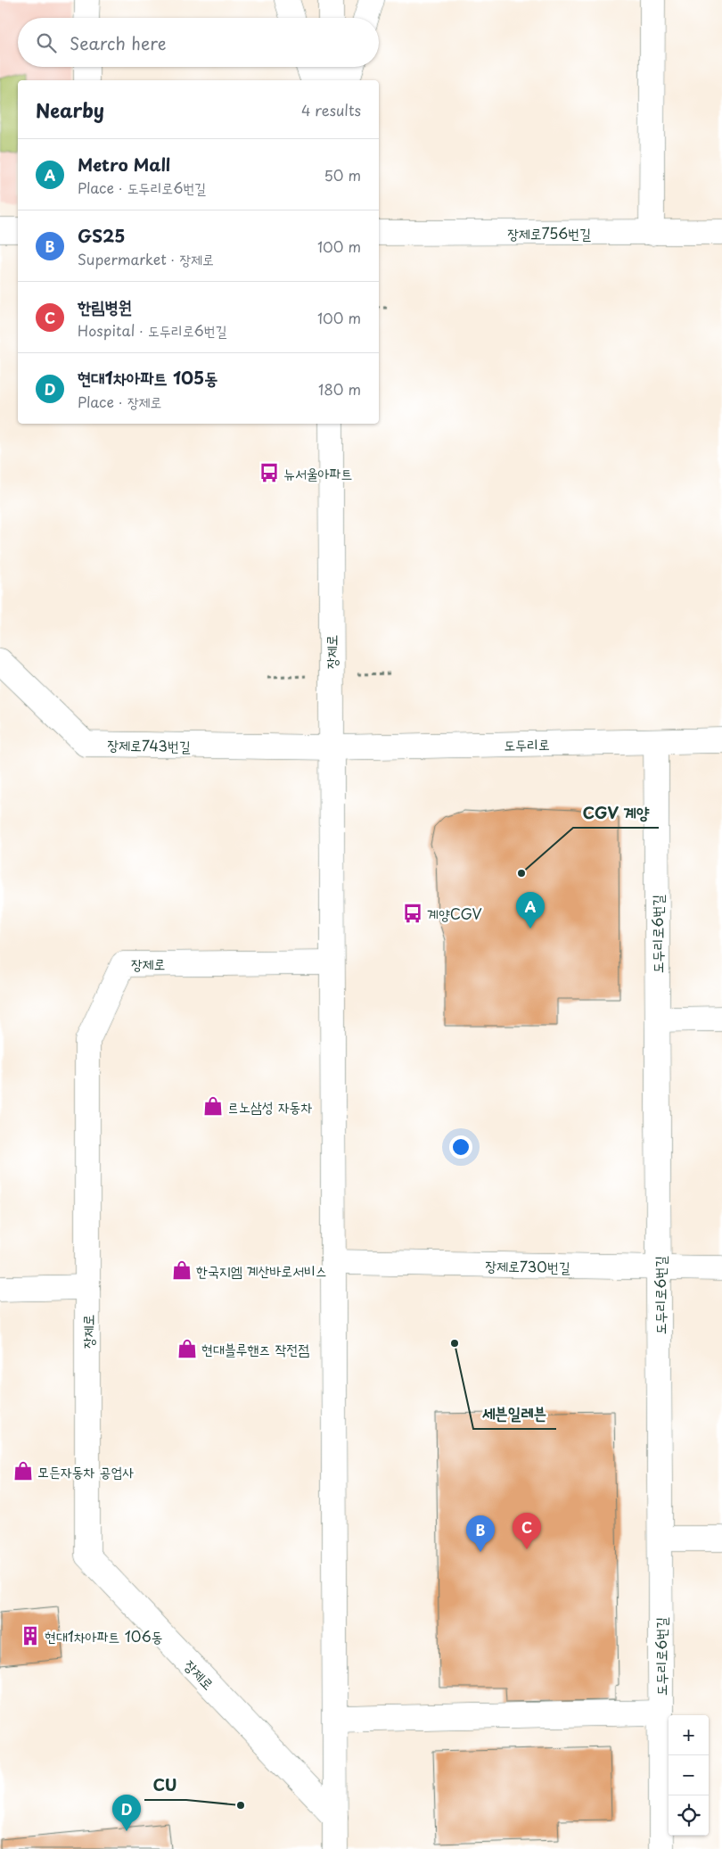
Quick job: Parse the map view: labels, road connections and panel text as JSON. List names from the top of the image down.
{
  "streets": {
    "street": [
      "장제로756번길",
      "장제로",
      "도두리로",
      "장제로743번길",
      "도두리로6번길",
      "장제로730번길"
    ]
  },
  "crossings": [
    ["장제로", "도두리로"],
    ["장제로", "장제로743번길"],
    ["장제로", "장제로730번길"],
    ["도두리로", "장제로743번길"],
    ["도두리로", "도두리로6번길"],
    ["도두리로6번길", "장제로730번길"]
  ],
  "places": {
    "bus stop": ["뉴서울아파트", "계양CGV"],
    "other": ["CGV 계양", "세븐일레븐", "CU"],
    "shop": [
      "르노삼성 자동차",
      "한국지엠 계산바로서비스",
      "현대블루핸즈 작전점",
      "모든자동차 공업사"
    ],
    "building": ["현대1차아파트 106동"]
  },
  "page": {
    "search": "Search here",
    "heading": ["Nearby", "4 results"],
    "list": [
      {
        "mark": "A",
        "name": "Metro Mall",
        "note": "Place · 도두리로6번길",
        "value": "50 m"
      },
      {
        "mark": "B",
        "name": "GS25",
        "note": "Supermarket · 장제로",
        "value": "100 m"
      },
      {
        "mark": "C",
        "name": "한림병원",
        "note": "Hospital · 도두리로6번길",
        "value": "100 m"
      },
      {
        "mark": "D",
        "name": "현대1차아파트 105동",
        "note": "Place · 장제로",
        "value": "180 m"
      }
    ],
    "pins": [
      "A",
      "C",
      "B",
      "D"
    ],
    "map_buttons": ["+", "−"]
  }
}
